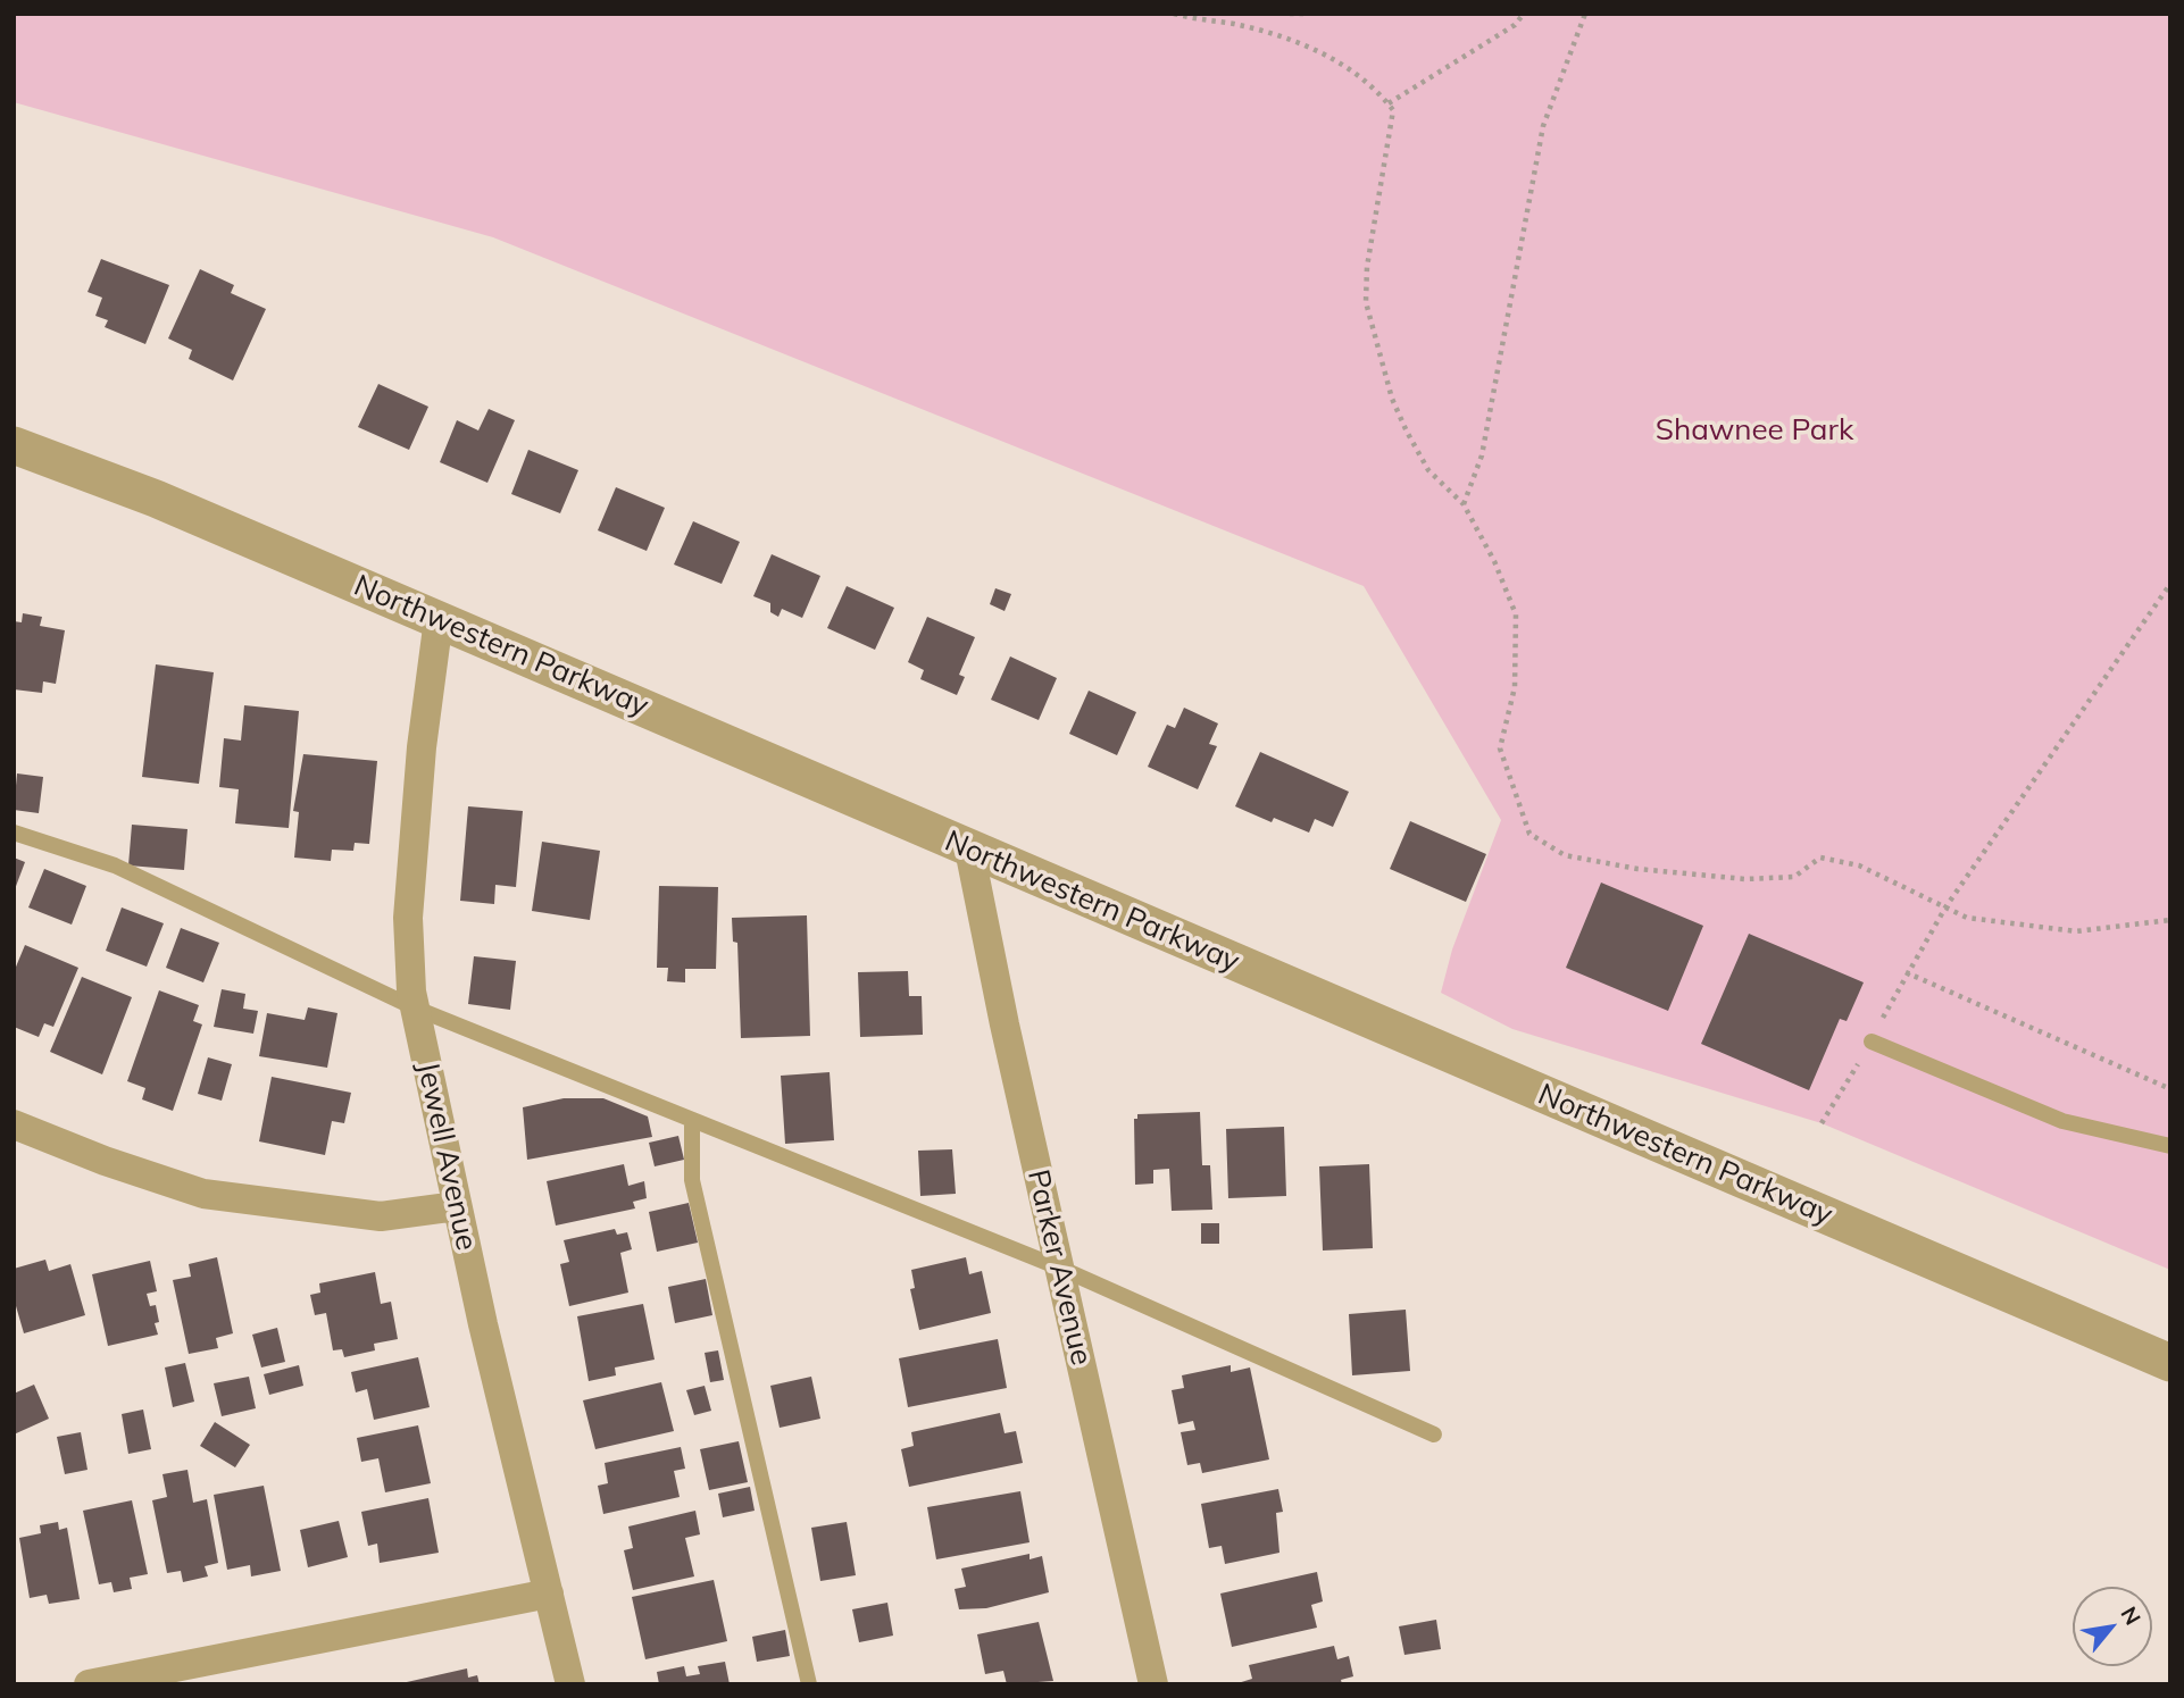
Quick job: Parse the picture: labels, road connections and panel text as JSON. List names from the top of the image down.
{
  "streets": {
    "street": ["Northwestern Parkway", "Jewell Avenue", "Parker Avenue"]
  },
  "crossings": [
    ["Northwestern Parkway", "Jewell Avenue"],
    ["Northwestern Parkway", "Parker Avenue"]
  ],
  "parks": ["Shawnee Park"],
  "north": "top right"
}
